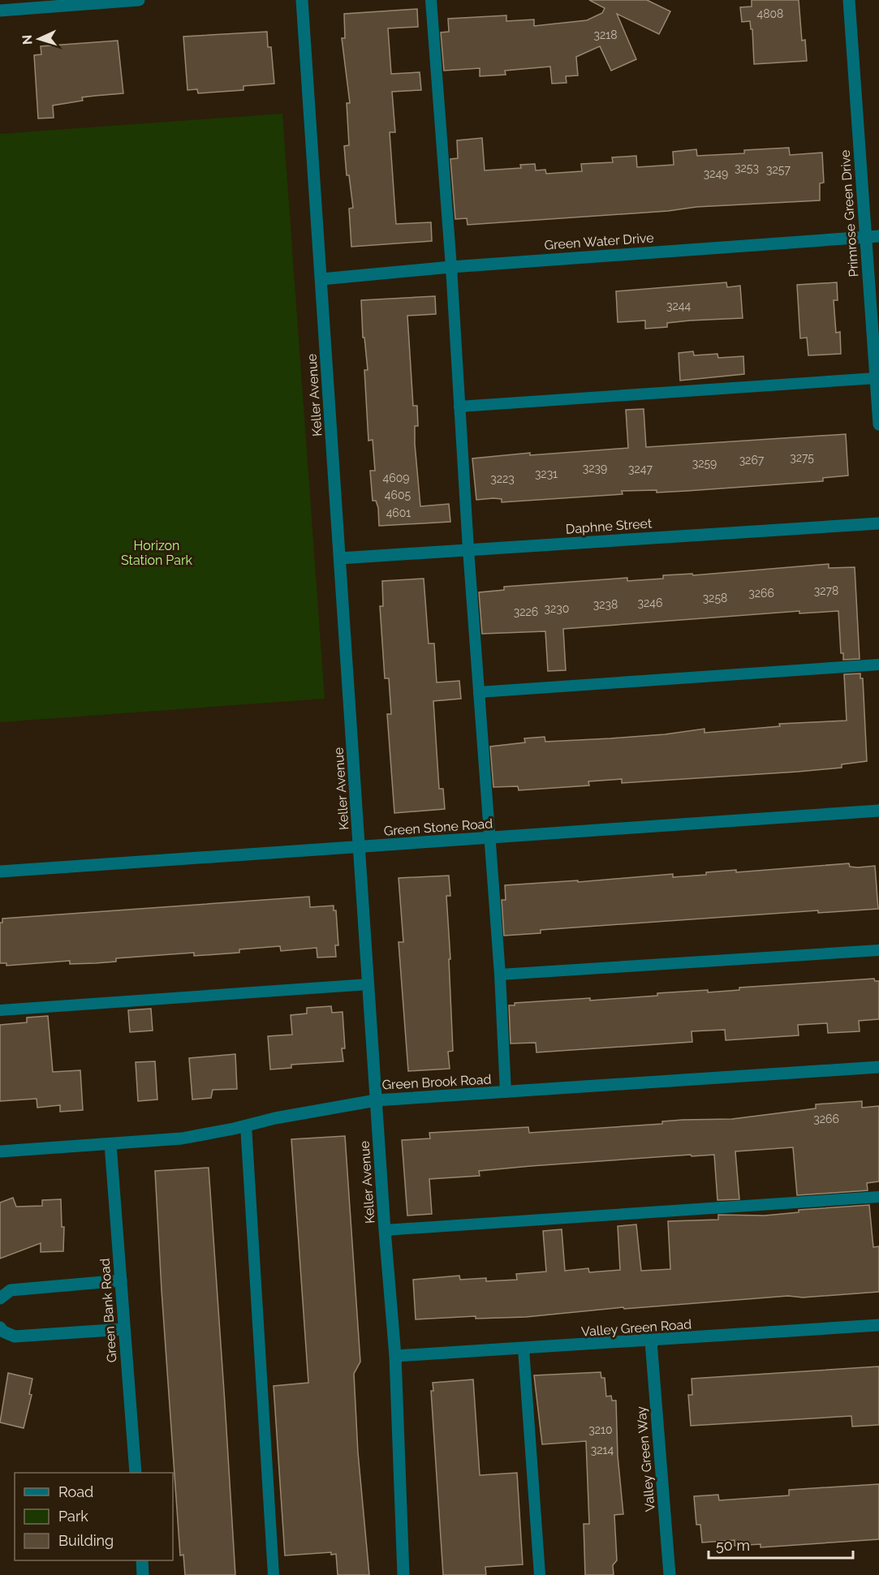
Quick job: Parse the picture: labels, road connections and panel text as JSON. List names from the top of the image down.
{
  "streets": {
    "street": [
      "Primrose Green Drive",
      "Green Water Drive",
      "Keller Avenue",
      "Daphne Street",
      "Green Stone Road",
      "Green Brook Road",
      "Green Bank Road",
      "Valley Green Road",
      "Valley Green Way"
    ]
  },
  "crossings": [
    ["Primrose Green Drive", "Green Water Drive"],
    ["Green Water Drive", "Keller Avenue"],
    ["Keller Avenue", "Daphne Street"],
    ["Keller Avenue", "Green Stone Road"],
    ["Keller Avenue", "Green Brook Road"],
    ["Keller Avenue", "Valley Green Road"],
    ["Green Brook Road", "Green Bank Road"],
    ["Valley Green Road", "Valley Green Way"]
  ],
  "parks": ["Horizon Station Park"],
  "house_numbers": [
    "4808",
    "3218",
    "3253",
    "3257",
    "3249",
    "3244",
    "3275",
    "3267",
    "3259",
    "3239",
    "3247",
    "3231",
    "4609",
    "3223",
    "4605",
    "4601",
    "3278",
    "3266",
    "3258",
    "3246",
    "3238",
    "3230",
    "3226",
    "3266",
    "3210",
    "3214"
  ],
  "legend": ["Road", "Park", "Building"],
  "scale_bar": "50 m",
  "north": "left"
}
